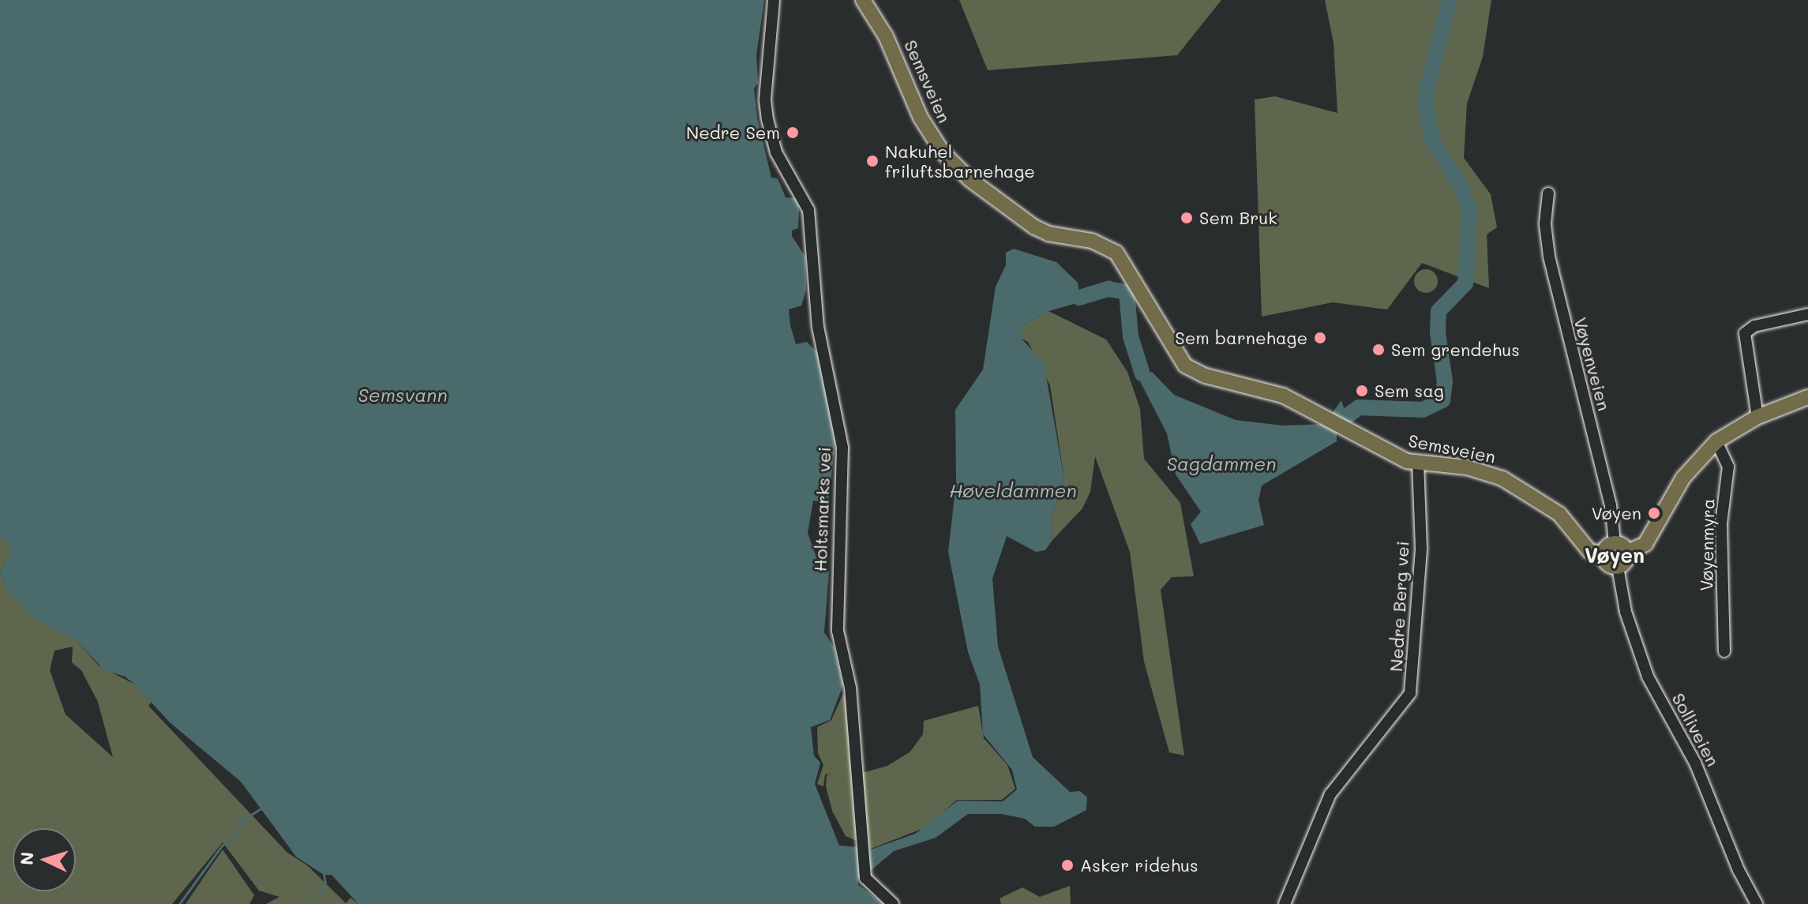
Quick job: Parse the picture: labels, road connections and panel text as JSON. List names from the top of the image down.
{
  "streets": {
    "main road": ["Semsveien"],
    "street": [
      "Vøyenveien",
      "Holtsmarks vei",
      "Vøyenmyra",
      "Nedre Berg vei",
      "Solliveien"
    ]
  },
  "crossings": [
    ["Semsveien", "Nedre Berg vei"],
    ["Semsveien", "Solliveien"]
  ],
  "districts": ["Vøyen"],
  "water": ["Semsvann", "Sagdammen", "Høveldammen"],
  "places": [
    "Nedre Sem",
    "Nakuhel friluftsbarnehage",
    "Sem Bruk",
    "Sem barnehage",
    "Sem grendehus",
    "Sem sag",
    "Vøyen",
    "Asker ridehus"
  ],
  "north": "left"
}
